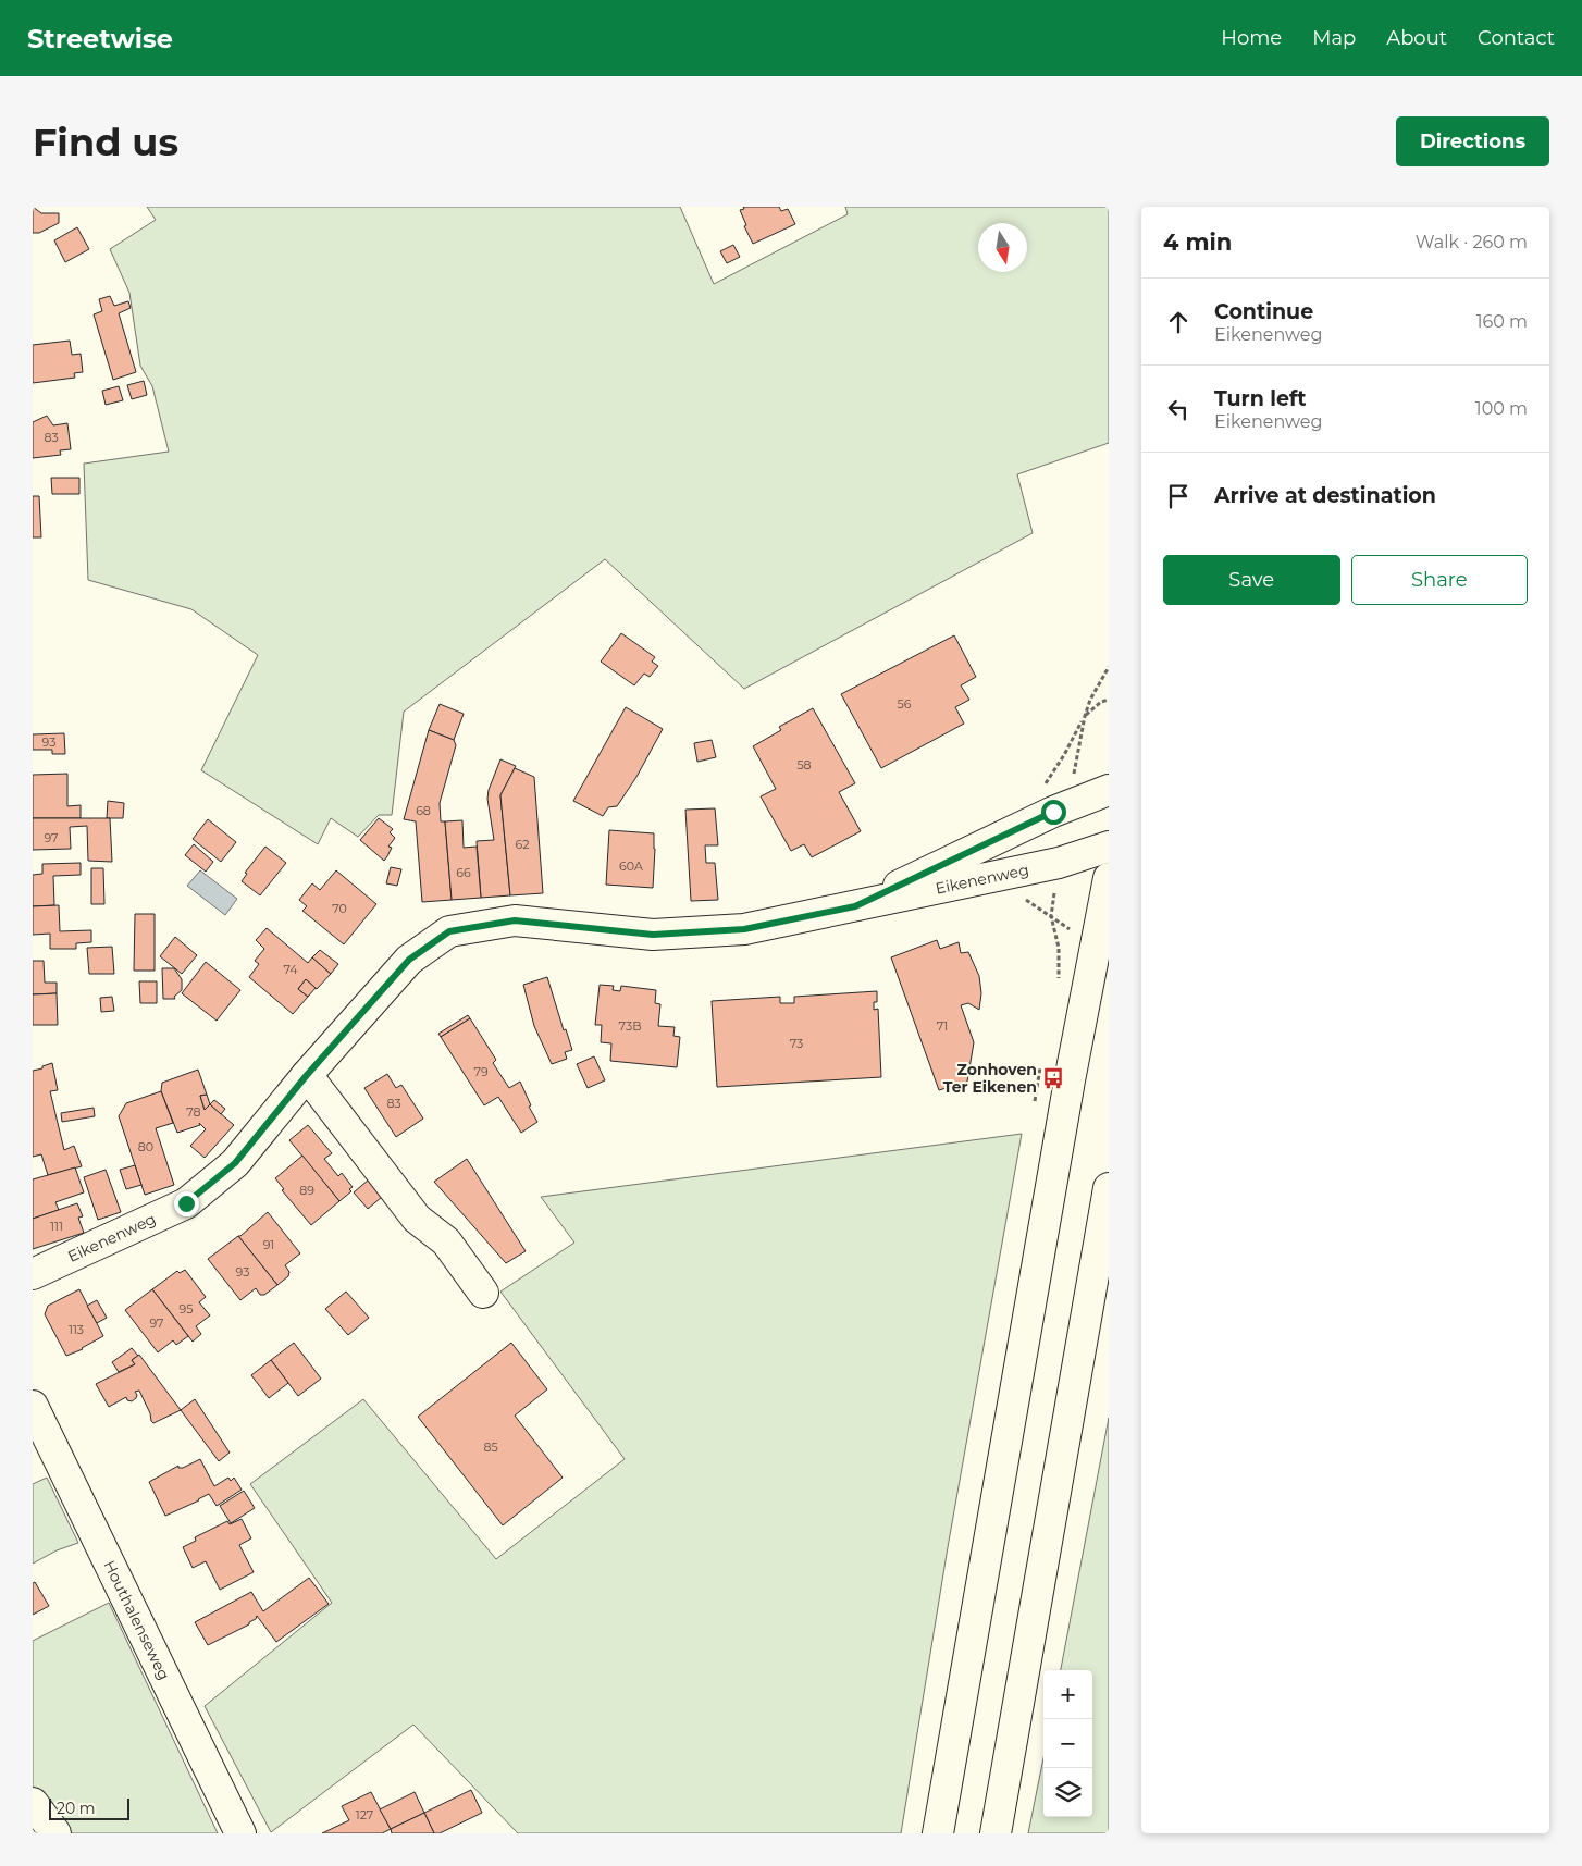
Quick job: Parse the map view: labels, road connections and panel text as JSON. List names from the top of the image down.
{
  "streets": {
    "main road": ["Eikenenweg", "Houthalenseweg"]
  },
  "places": {
    "bus stop": ["Zonhoven Ter Eikenen"]
  },
  "house_numbers": [
    "83",
    "56",
    "93",
    "58",
    "68",
    "97",
    "62",
    "60A",
    "66",
    "70",
    "74",
    "73B",
    "71",
    "73",
    "79",
    "83",
    "78",
    "80",
    "89",
    "111",
    "91",
    "93",
    "95",
    "97",
    "113",
    "85",
    "127"
  ],
  "scale_bar": "20 m",
  "north": "bottom",
  "page": {
    "header": "Streetwise",
    "nav": [
      "Home",
      "Map",
      "About",
      "Contact"
    ],
    "buttons": [
      "Directions",
      ["Save", "Share"]
    ],
    "title": "Find us",
    "heading": ["4 min", "Walk · 260 m"],
    "list": [
      ["Continue", "Eikenenweg", "160 m"],
      ["Turn left", "Eikenenweg", "100 m"],
      "Arrive at destination"
    ],
    "map_buttons": ["+", "−"],
    "scale": "20 m"
  }
}
